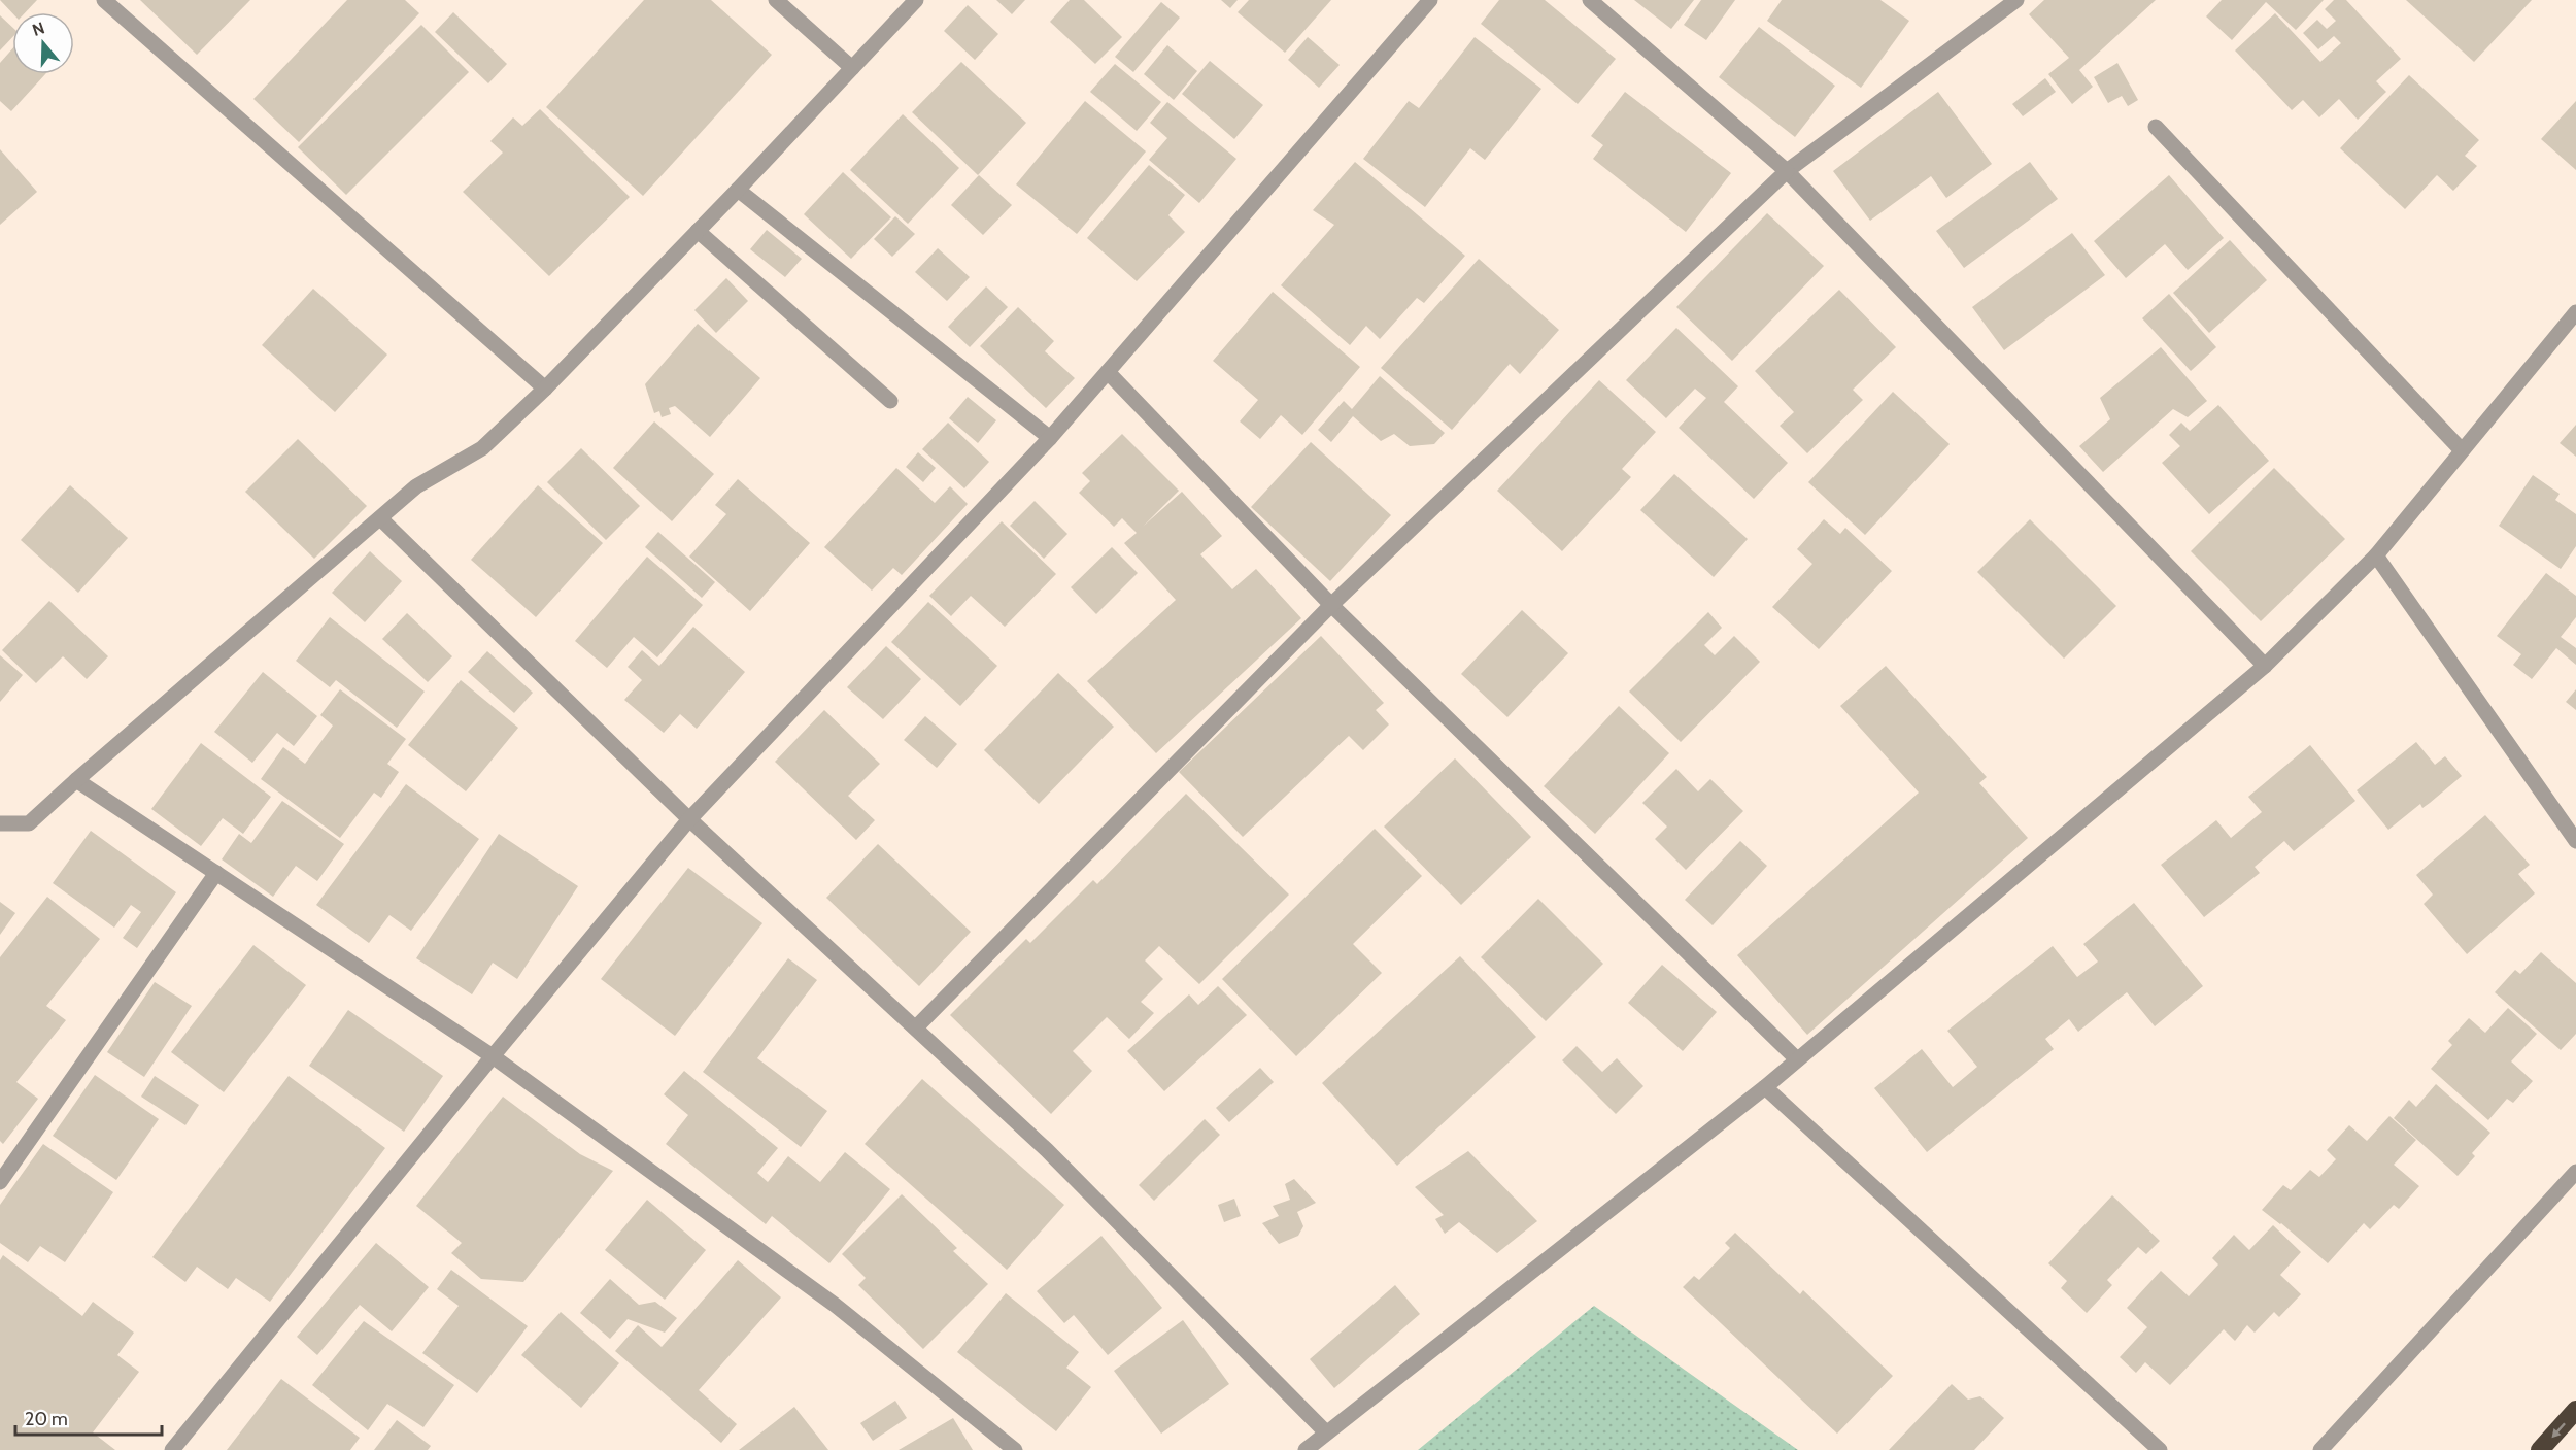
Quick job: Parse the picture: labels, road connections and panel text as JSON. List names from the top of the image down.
{
  "scale_bar": "20 m",
  "north": "top"
}
